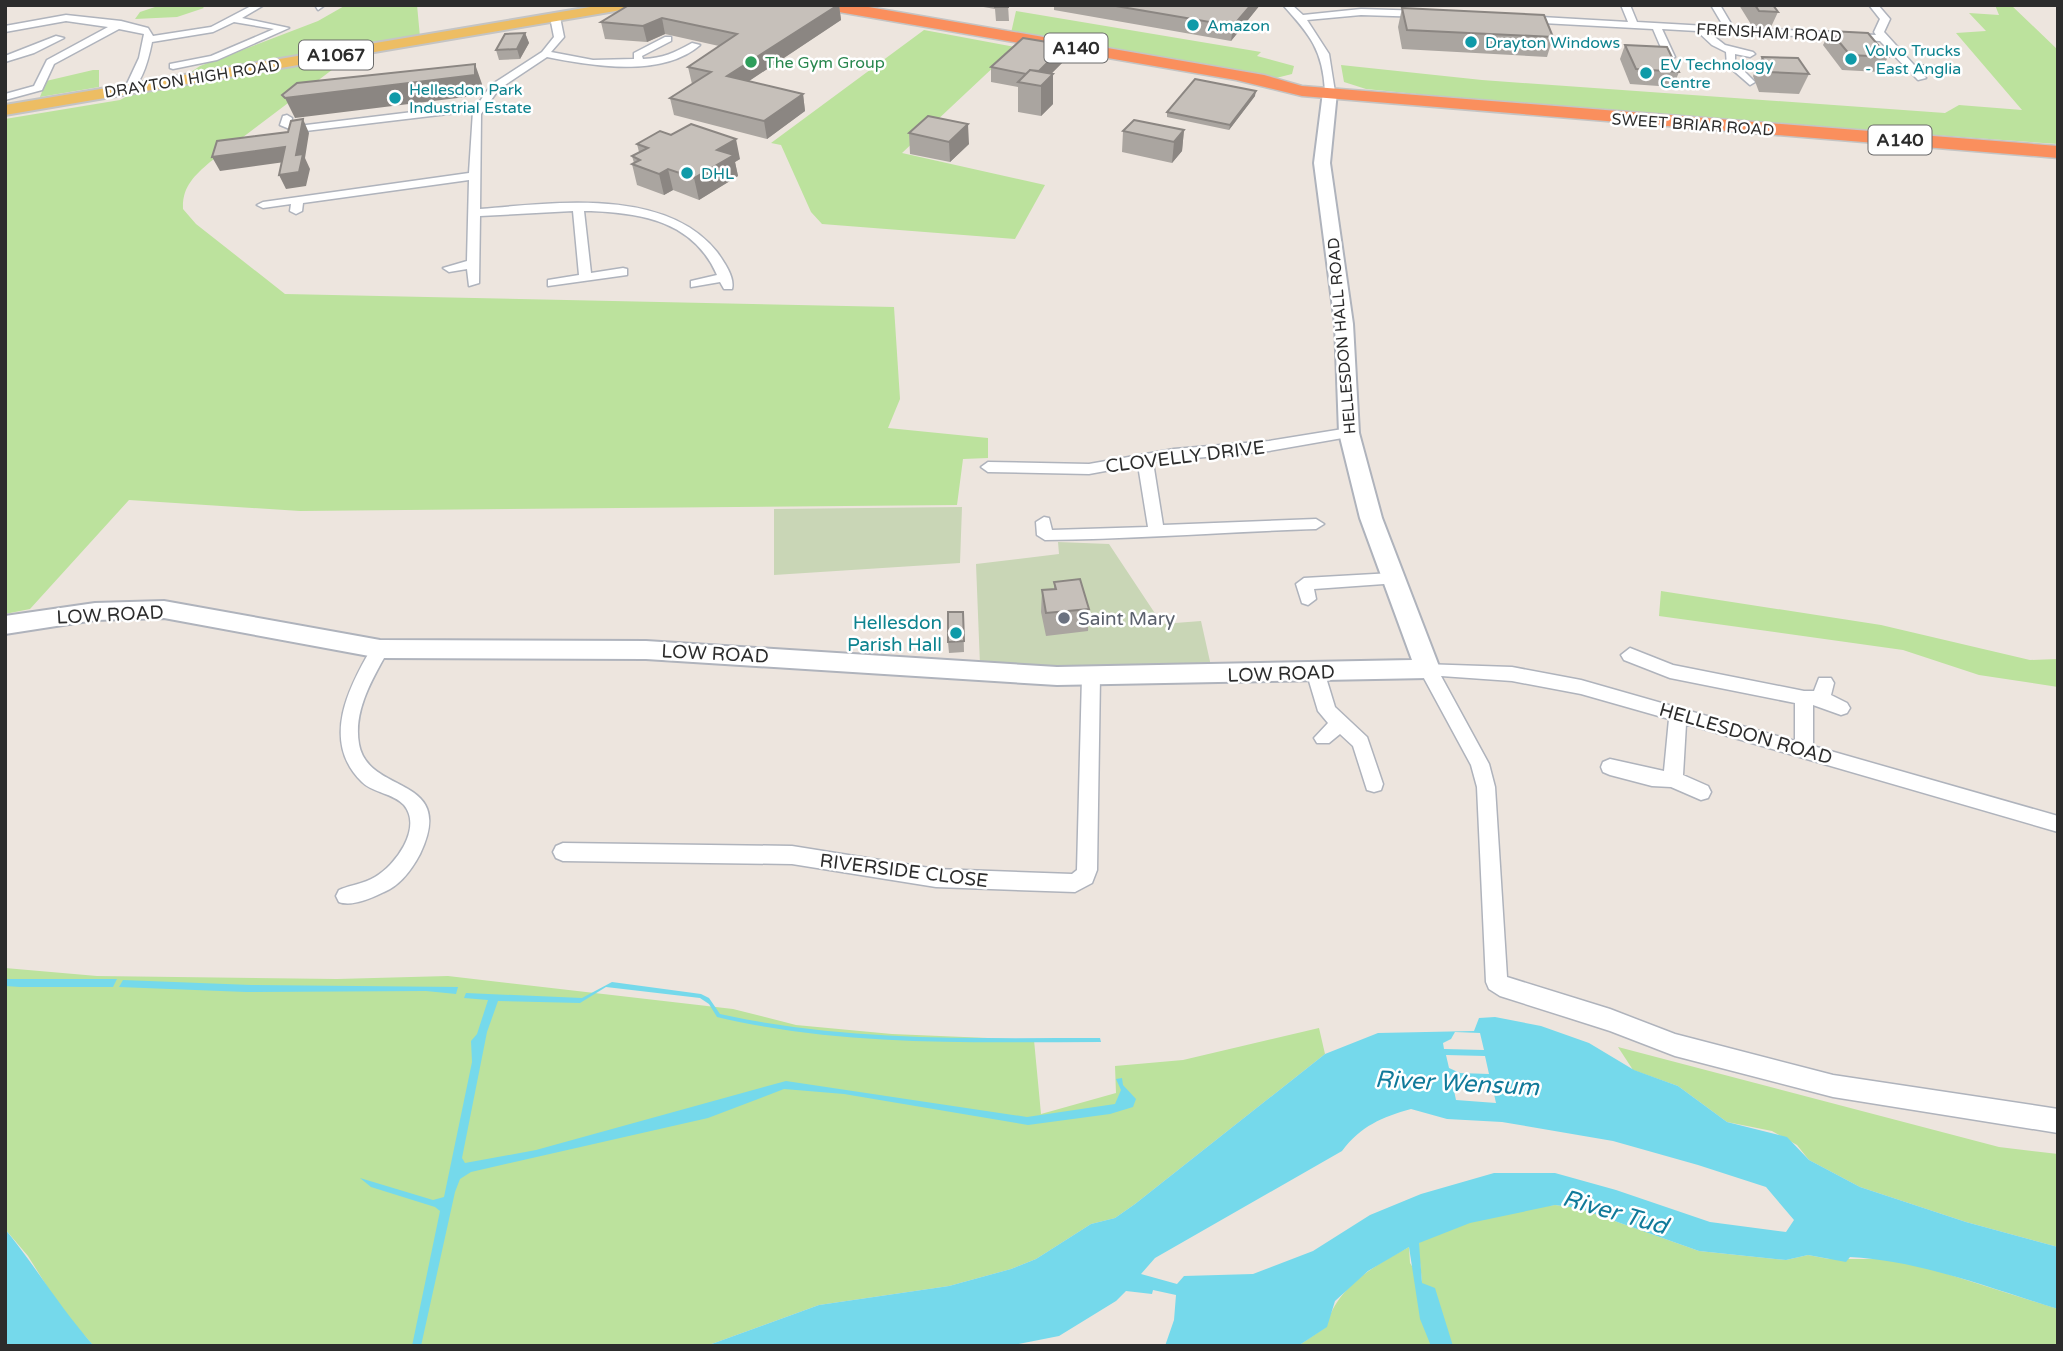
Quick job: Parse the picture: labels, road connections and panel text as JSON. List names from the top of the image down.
{
  "streets": {
    "highway": ["A140", "SWEET BRIAR ROAD"],
    "main road": ["A1067", "DRAYTON HIGH ROAD"],
    "street": [
      "FRENSHAM ROAD",
      "HELLESDON HALL ROAD",
      "CLOVELLY DRIVE",
      "LOW ROAD",
      "HELLESDON ROAD",
      "RIVERSIDE CLOSE"
    ]
  },
  "crossings": [
    ["SWEET BRIAR ROAD", "HELLESDON HALL ROAD"],
    ["HELLESDON HALL ROAD", "CLOVELLY DRIVE"],
    ["HELLESDON HALL ROAD", "LOW ROAD"],
    ["HELLESDON HALL ROAD", "HELLESDON ROAD"],
    ["LOW ROAD", "HELLESDON ROAD"],
    ["LOW ROAD", "RIVERSIDE CLOSE"]
  ],
  "water": ["River Wensum", "River Tud"],
  "places": [
    "Amazon",
    "Drayton Windows",
    "Volvo Trucks - East Anglia",
    "The Gym Group",
    "EV Technology Centre",
    "Hellesdon Park Industrial Estate",
    "DHL",
    "Saint Mary",
    "Hellesdon Parish Hall"
  ]
}
